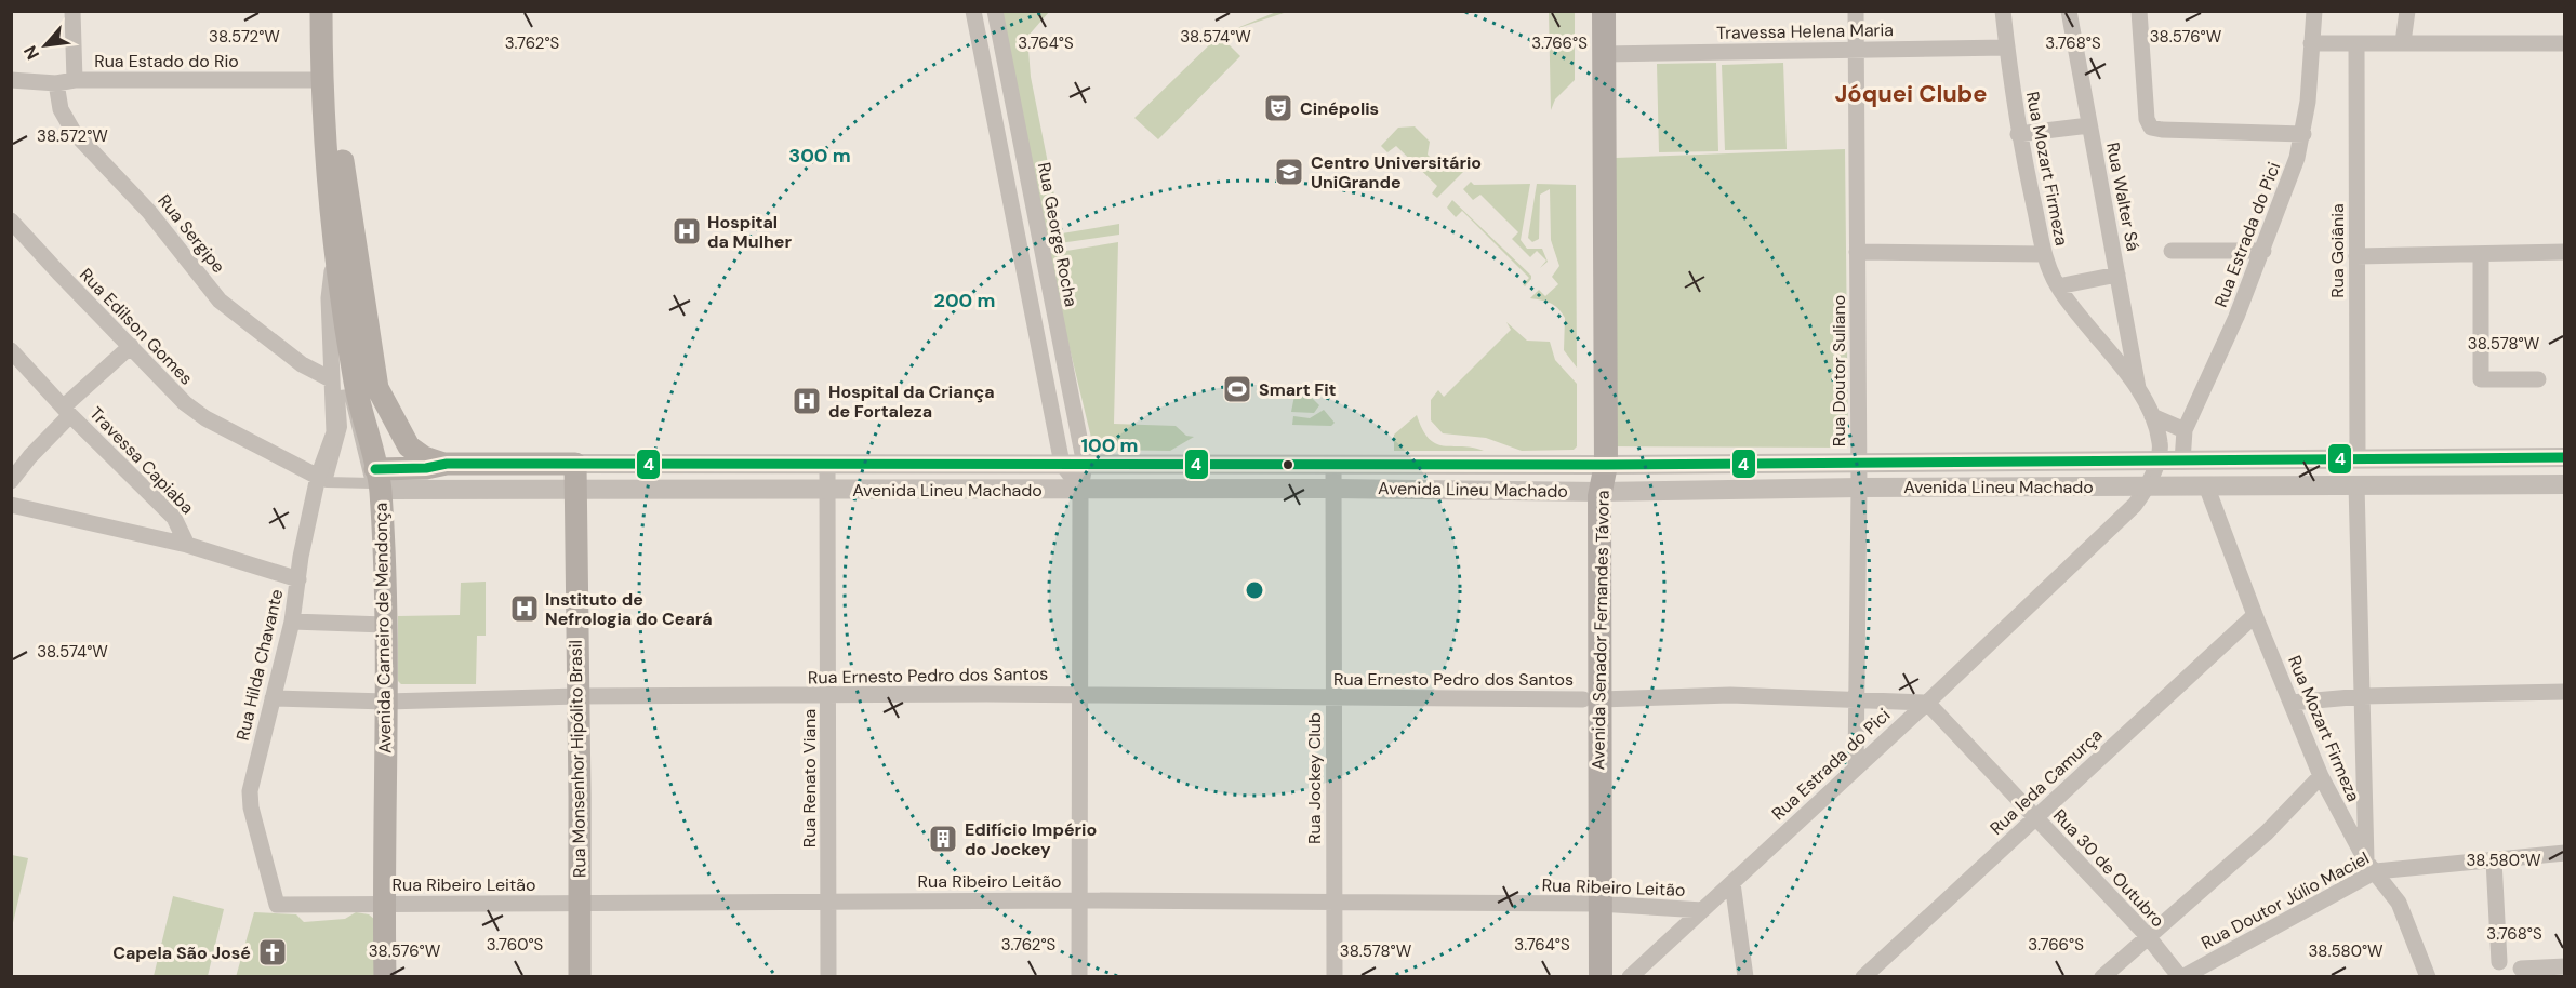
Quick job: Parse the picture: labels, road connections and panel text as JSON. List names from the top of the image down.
{
  "streets": {
    "main road": [
      "Avenida Lineu Machado",
      "Avenida Carneiro de Mendonça",
      "Avenida Senador Fernandes Távora",
      "Rua Monsenhor Hipólito Brasil"
    ],
    "street": [
      "Travessa Helena Maria",
      "Rua Estado do Rio",
      "Rua Mozart Firmeza",
      "Rua Walter Sá",
      "Rua Sergipe",
      "Rua George Rocha",
      "Rua Estrada do Pici",
      "Rua Goiânia",
      "Rua Edilson Gomes",
      "Rua Doutor Suliano",
      "Travessa Capiaba",
      "Rua Hilda Chavante",
      "Rua Ernesto Pedro dos Santos",
      "Rua Renato Viana",
      "Rua Jockey Club",
      "Rua Ieda Camurça",
      "Rua 30 de Outubro",
      "Rua Ribeiro Leitão",
      "Rua Doutor Júlio Maciel"
    ]
  },
  "crossings": [
    ["Travessa Helena Maria", "Rua Mozart Firmeza"],
    ["Travessa Helena Maria", "Rua Doutor Suliano"],
    ["Travessa Helena Maria", "Avenida Senador Fernandes Távora"],
    ["Rua Estado do Rio", "Rua Sergipe"],
    ["Rua Estado do Rio", "Avenida Carneiro de Mendonça"],
    ["Rua Mozart Firmeza", "Rua Walter Sá"],
    ["Rua Mozart Firmeza", "Rua Estrada do Pici"],
    ["Rua Mozart Firmeza", "Avenida Lineu Machado"],
    ["Rua Mozart Firmeza", "Rua Ieda Camurça"],
    ["Rua Mozart Firmeza", "Rua Doutor Júlio Maciel"],
    ["Rua Sergipe", "Rua Hilda Chavante"],
    ["Rua George Rocha", "Avenida Lineu Machado"],
    ["Rua Estrada do Pici", "Rua Doutor Suliano"],
    ["Rua Estrada do Pici", "Avenida Lineu Machado"],
    ["Rua Estrada do Pici", "Rua Ernesto Pedro dos Santos"],
    ["Rua Estrada do Pici", "Rua 30 de Outubro"],
    ["Rua Estrada do Pici", "Rua Ribeiro Leitão"],
    ["Rua Goiânia", "Avenida Lineu Machado"],
    ["Rua Edilson Gomes", "Rua Hilda Chavante"],
    ["Rua Doutor Suliano", "Avenida Lineu Machado"],
    ["Rua Doutor Suliano", "Rua Ernesto Pedro dos Santos"],
    ["Avenida Lineu Machado", "Avenida Carneiro de Mendonça"],
    ["Avenida Lineu Machado", "Avenida Senador Fernandes Távora"],
    ["Avenida Lineu Machado", "Rua Monsenhor Hipólito Brasil"],
    ["Avenida Lineu Machado", "Rua Renato Viana"],
    ["Avenida Lineu Machado", "Rua Jockey Club"],
    ["Avenida Carneiro de Mendonça", "Rua Hilda Chavante"],
    ["Avenida Carneiro de Mendonça", "Rua Ernesto Pedro dos Santos"],
    ["Avenida Carneiro de Mendonça", "Rua Ribeiro Leitão"],
    ["Avenida Senador Fernandes Távora", "Rua Ernesto Pedro dos Santos"],
    ["Avenida Senador Fernandes Távora", "Rua Ribeiro Leitão"],
    ["Rua Hilda Chavante", "Rua Ernesto Pedro dos Santos"],
    ["Rua Hilda Chavante", "Rua Ribeiro Leitão"],
    ["Rua Ernesto Pedro dos Santos", "Rua Monsenhor Hipólito Brasil"],
    ["Rua Ernesto Pedro dos Santos", "Rua Renato Viana"],
    ["Rua Ernesto Pedro dos Santos", "Rua Jockey Club"],
    ["Rua Ernesto Pedro dos Santos", "Rua 30 de Outubro"],
    ["Rua Monsenhor Hipólito Brasil", "Rua Ribeiro Leitão"],
    ["Rua Renato Viana", "Rua Ribeiro Leitão"],
    ["Rua Jockey Club", "Rua Ribeiro Leitão"],
    ["Rua Ieda Camurça", "Rua 30 de Outubro"],
    ["Rua 30 de Outubro", "Rua Doutor Júlio Maciel"]
  ],
  "districts": ["Jóquei Clube"],
  "places": {
    "theatre": ["Cinépolis"],
    "school or university": ["Centro Universitário UniGrande"],
    "hospital": ["Hospital da Mulher", "Hospital da Criança de Fortaleza", "Instituto de Nefrologia do Ceará"],
    "sports": ["Smart Fit"],
    "building": ["Edifício Império do Jockey"],
    "church": ["Capela São José"]
  },
  "lines": ["transit line 4"],
  "north": "bottom left",
  "coordinates": [
    "38.572°W",
    "38.574°W",
    "38.576°W",
    "3.762°S",
    "3.766°S",
    "3.764°S",
    "3.768°S",
    "38.578°W",
    "38.580°W",
    "3.760°S"
  ],
  "rings": ["300 m", "200 m", "100 m"]
}
